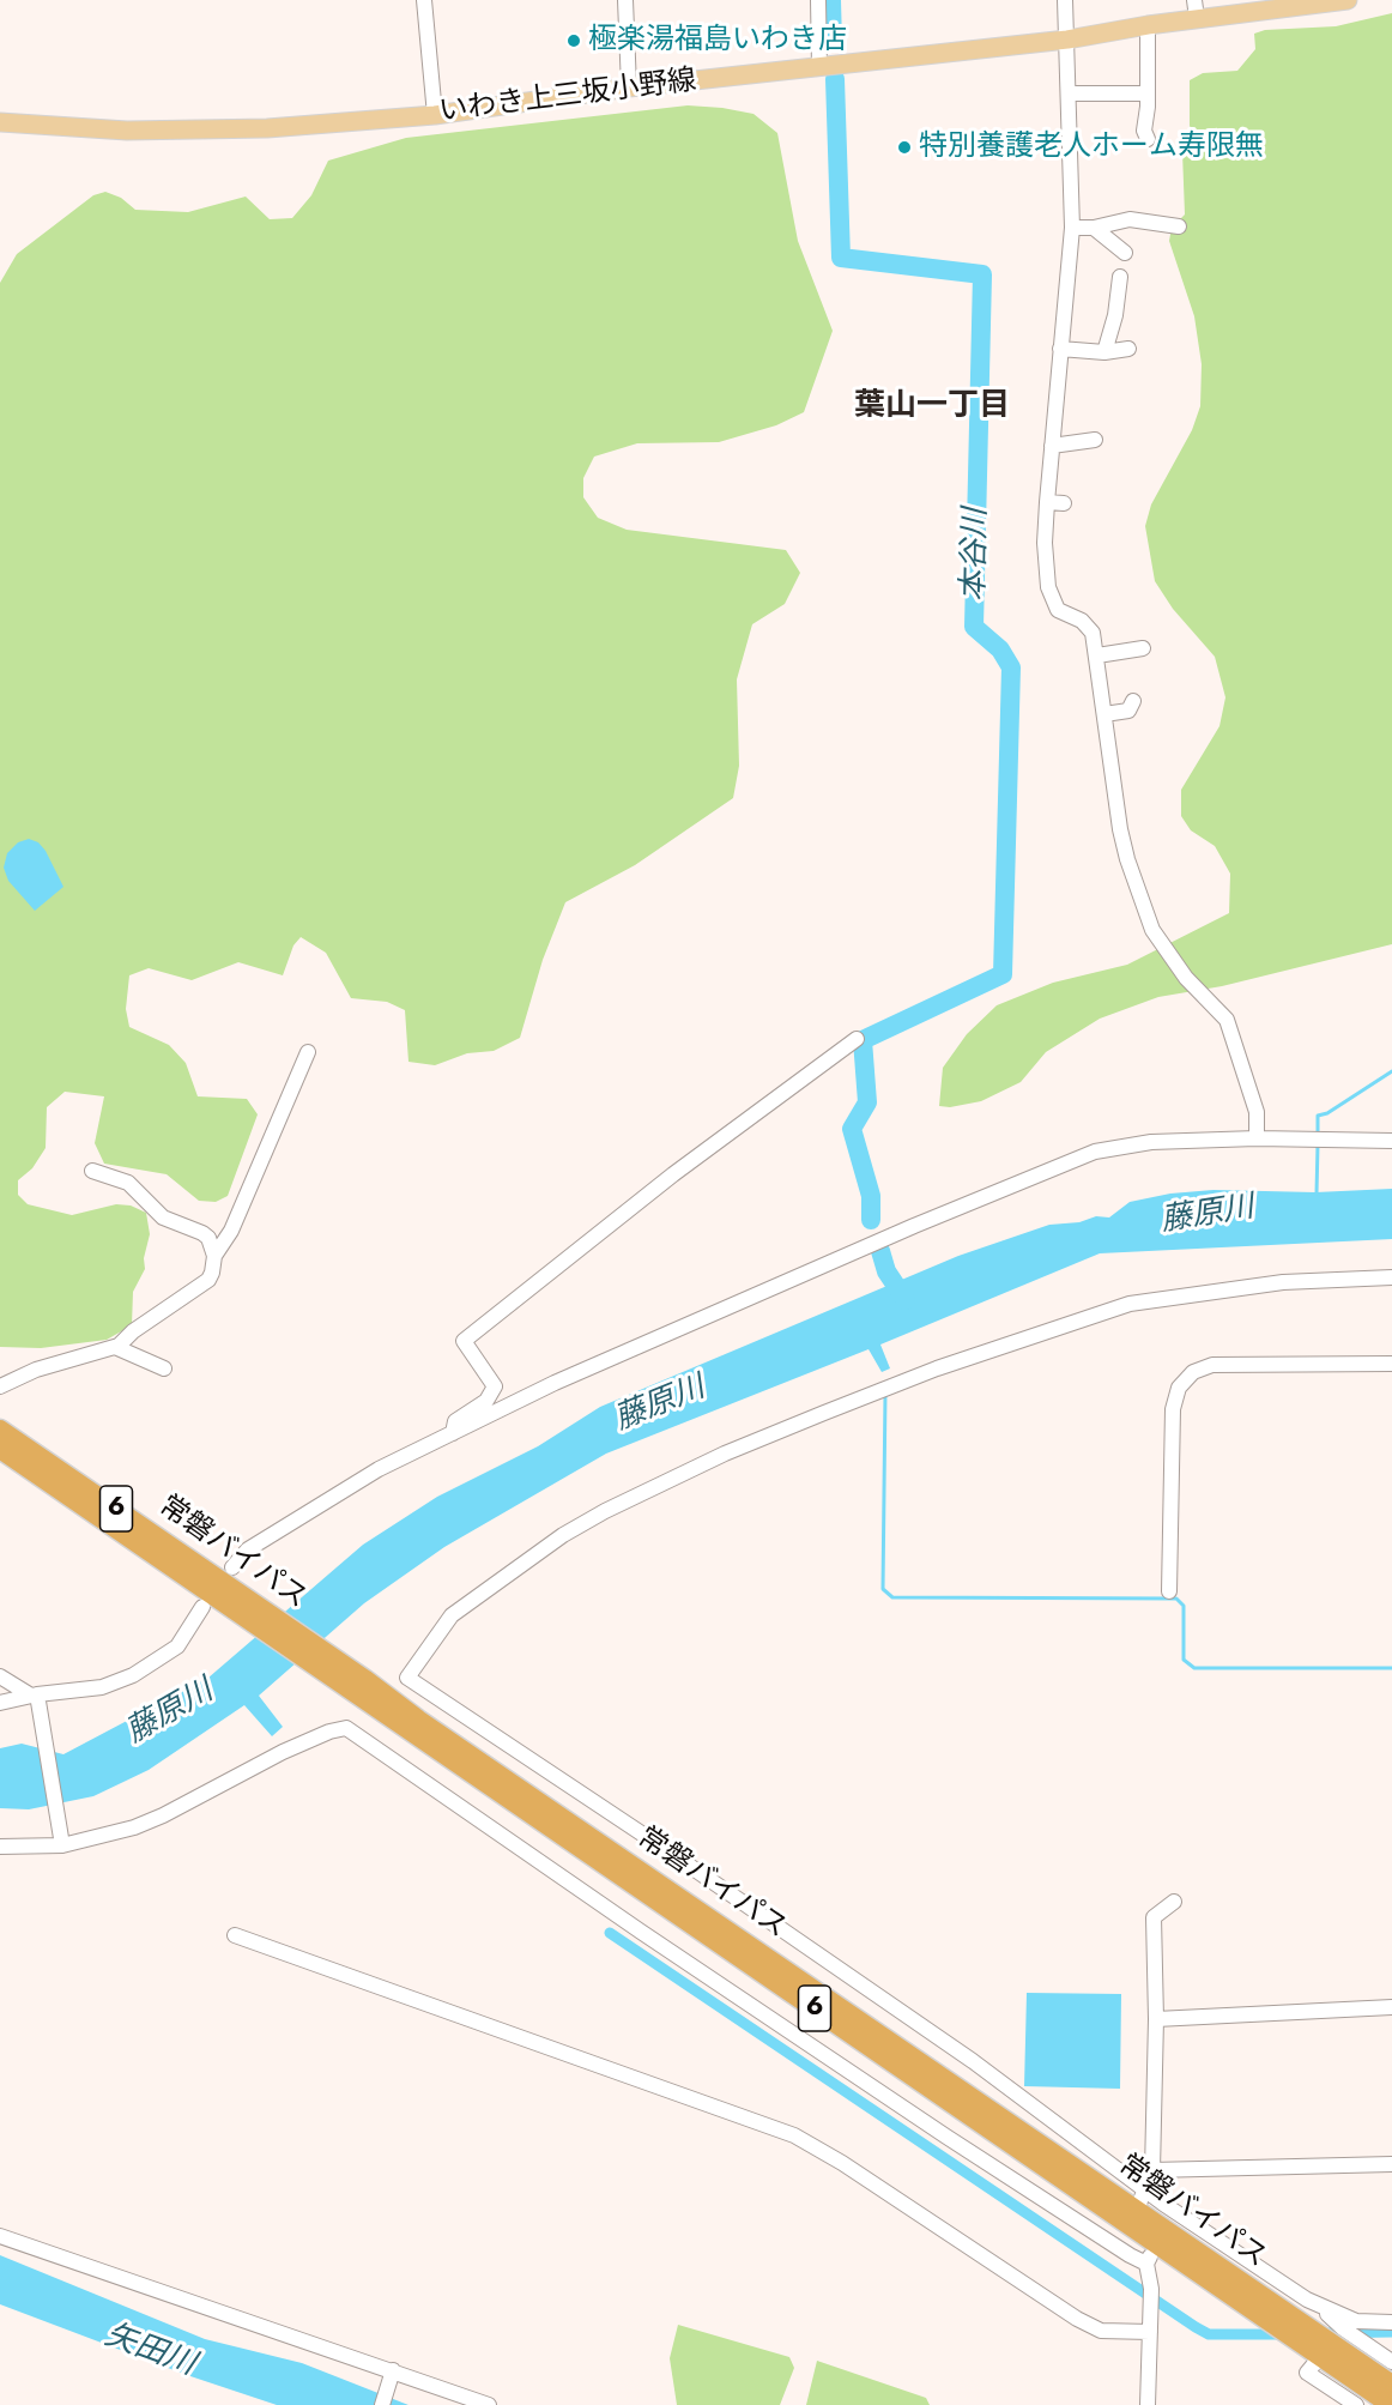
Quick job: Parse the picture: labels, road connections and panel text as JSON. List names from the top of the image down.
{
  "streets": {
    "highway": ["6", "常磐バイパス"],
    "main road": ["いわき上三坂小野線"]
  },
  "districts": ["葉山一丁目"],
  "water": ["本谷川", "藤原川", "矢田川"],
  "places": ["極楽湯福島いわき店", "特別養護老人ホーム寿限無"]
}
